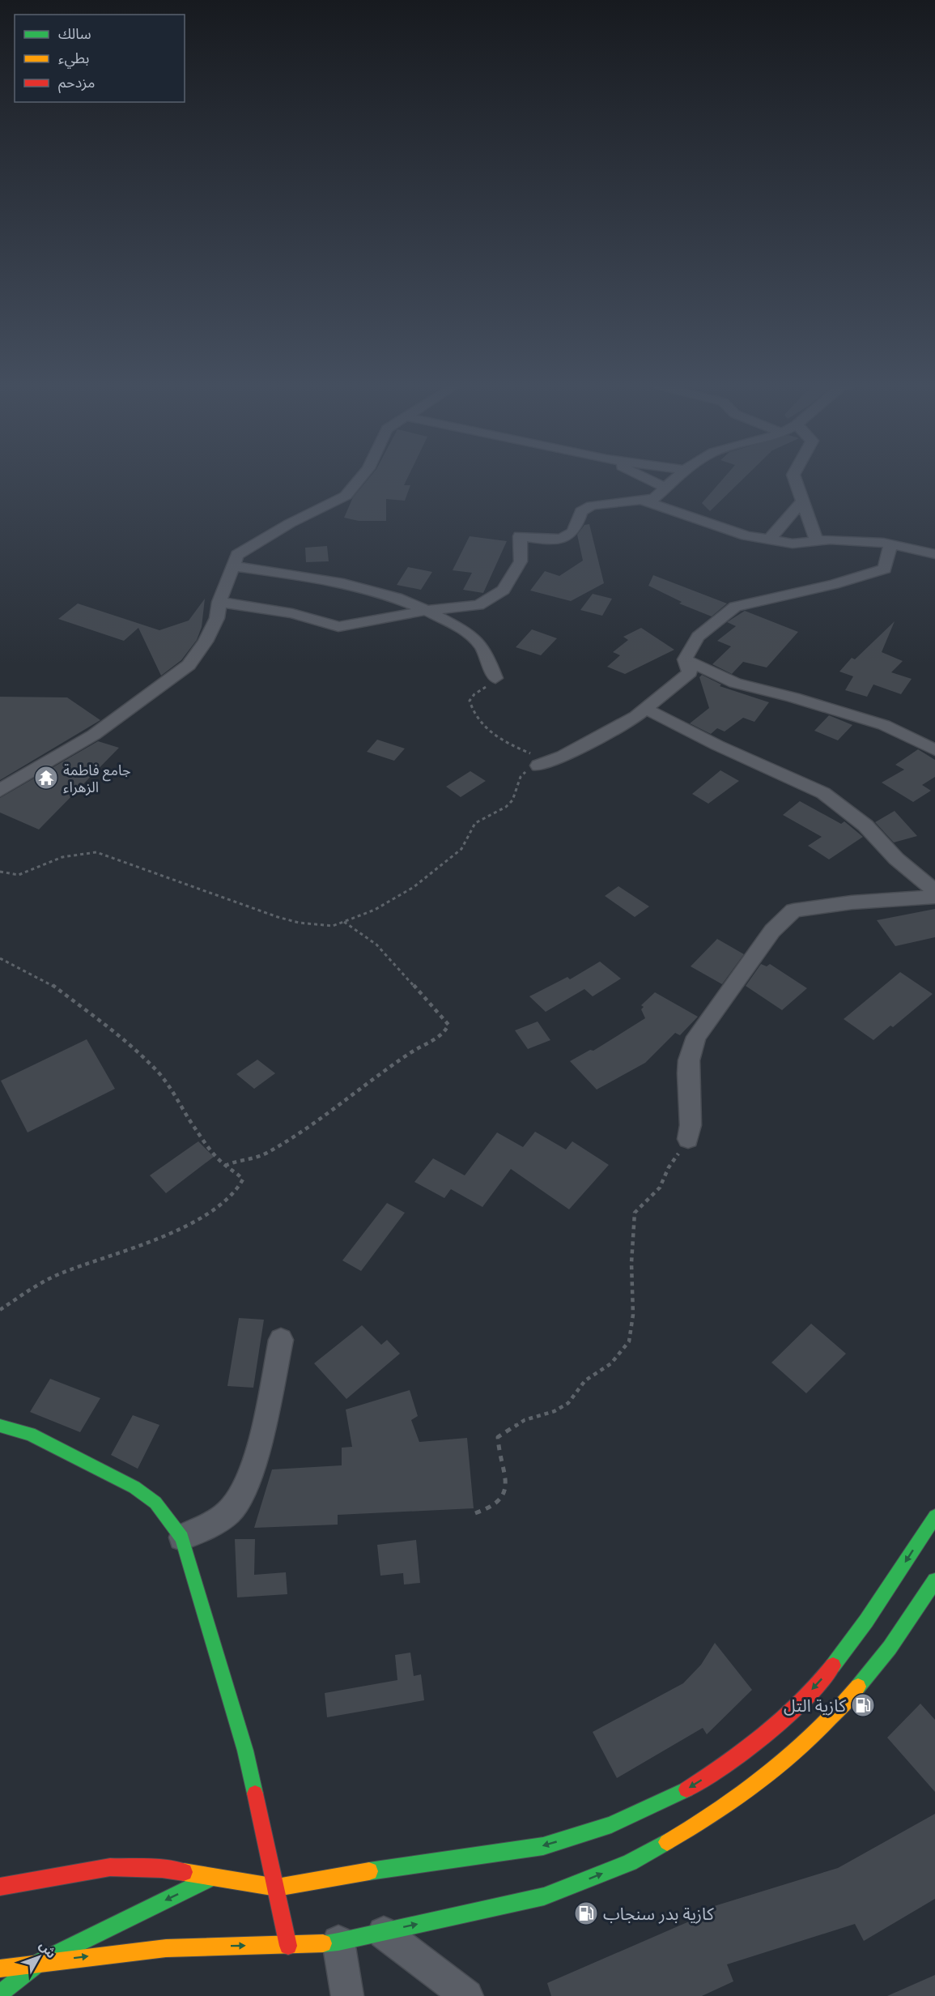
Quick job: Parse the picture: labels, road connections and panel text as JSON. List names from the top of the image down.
{
  "places": {
    "temple": ["جامع فاطمة الزهراء"],
    "fuel station": ["كازية التل", "كازية بدر سنجاب"]
  },
  "legend": ["سالك", "بطيء", "مزدحم"],
  "north": "top right"
}
